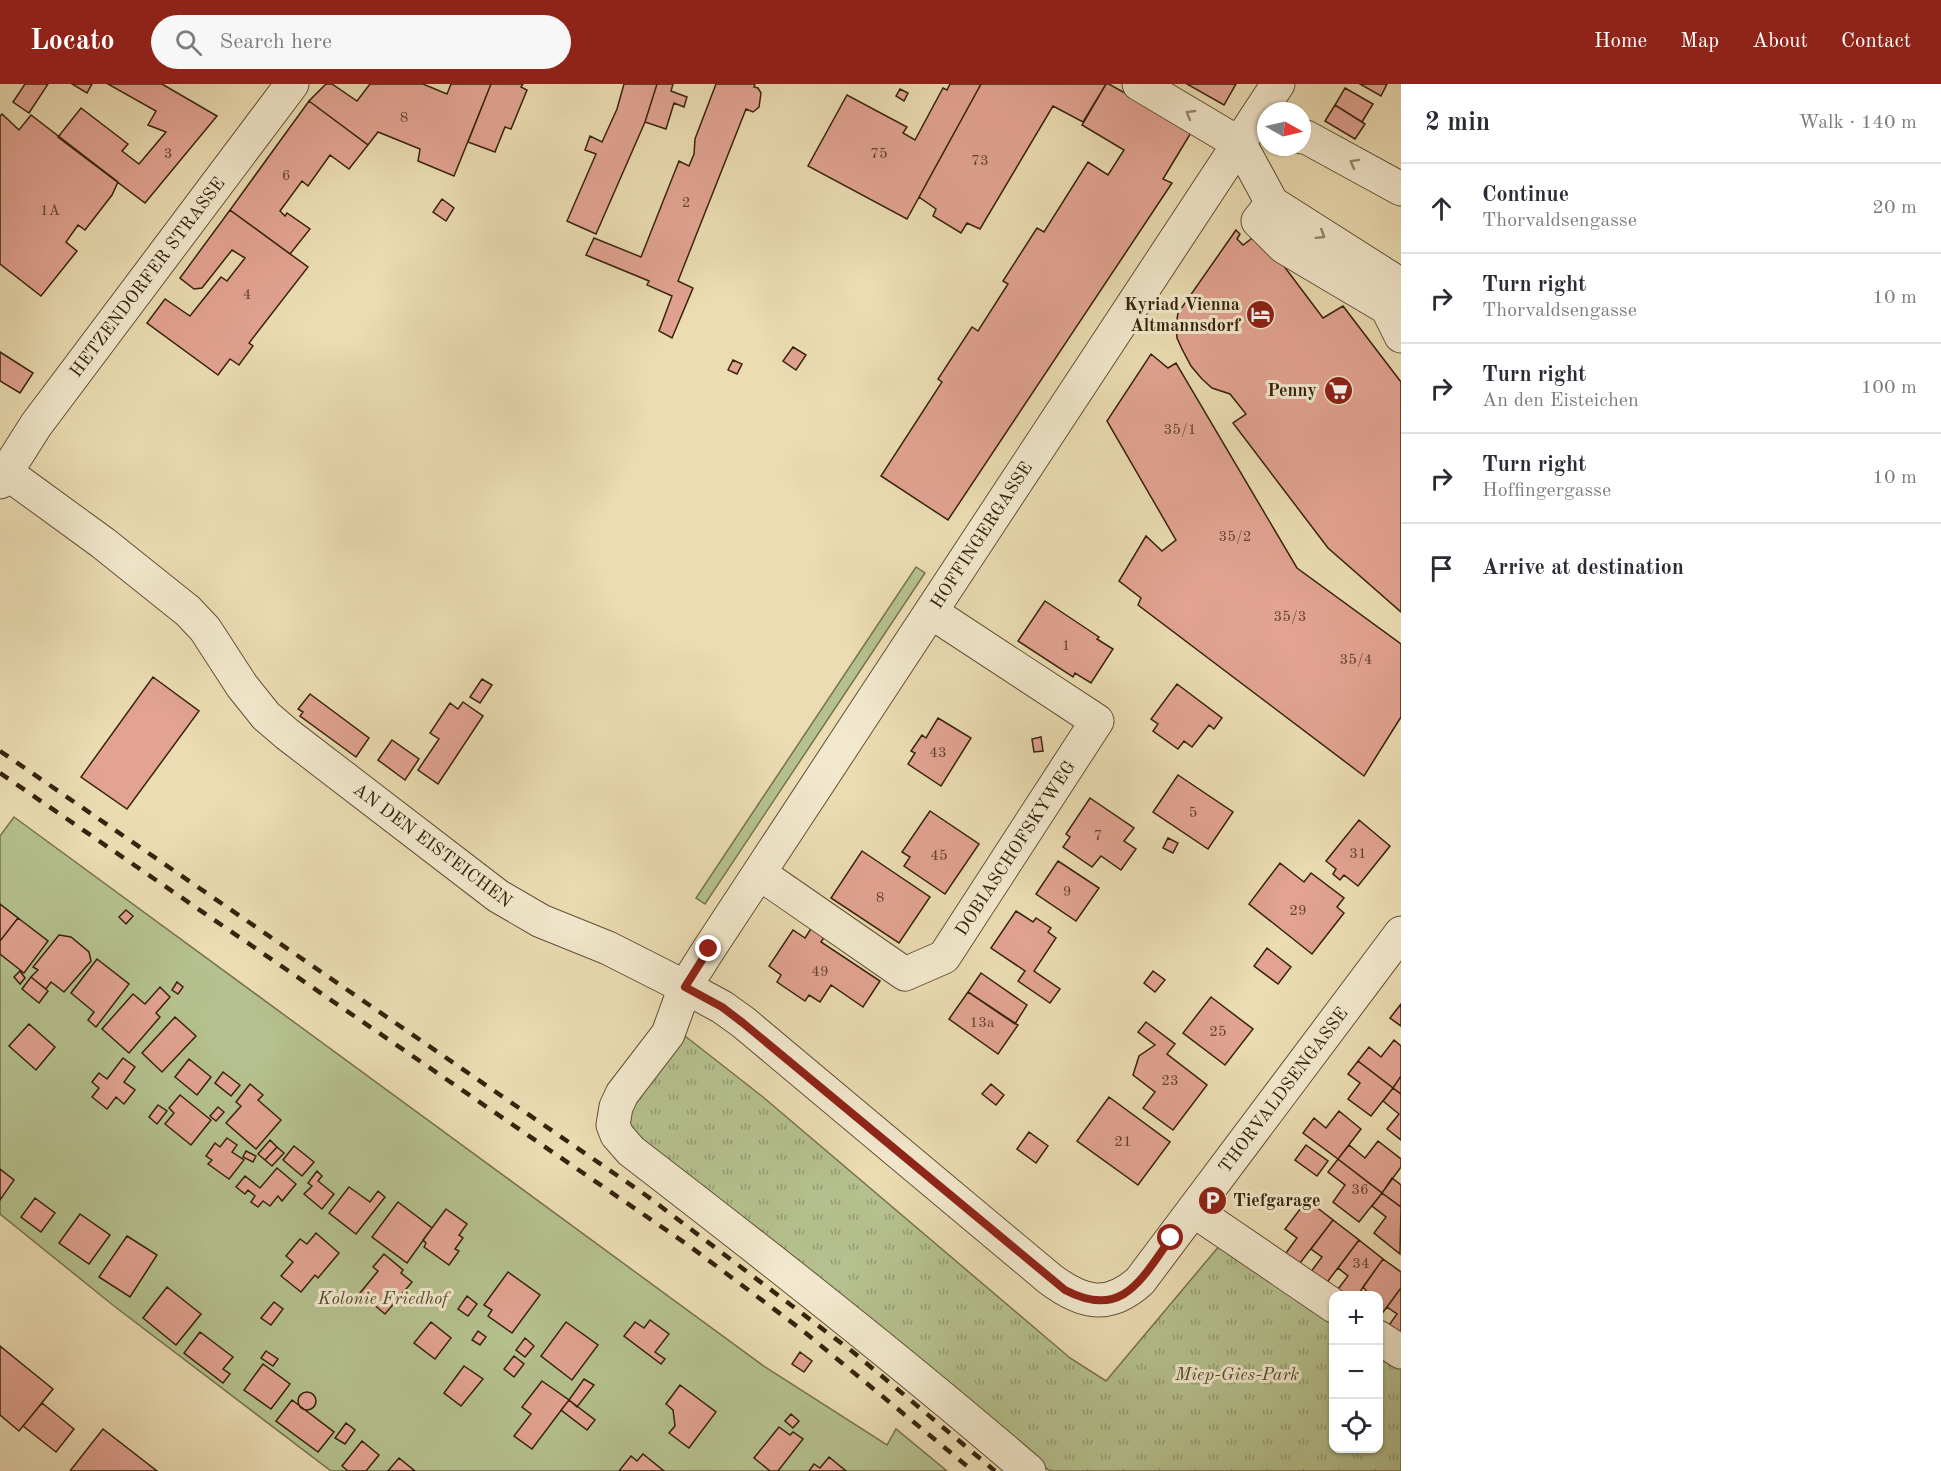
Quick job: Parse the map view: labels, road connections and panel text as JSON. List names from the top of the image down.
{
  "streets": {
    "street": [
      "HETZENDORFER STRASSE",
      "HOFFINGERGASSE",
      "AN DEN EISTEICHEN",
      "DOBIASCHOFSKYWEG",
      "THORVALDSENGASSE"
    ]
  },
  "crossings": [
    ["HETZENDORFER STRASSE", "AN DEN EISTEICHEN"],
    ["HOFFINGERGASSE", "AN DEN EISTEICHEN"],
    ["HOFFINGERGASSE", "DOBIASCHOFSKYWEG"],
    ["AN DEN EISTEICHEN", "THORVALDSENGASSE"]
  ],
  "parks": ["Kolonie Friedhof", "Miep-Gies-Park"],
  "places": {
    "hotel": ["Kyriad Vienna Altmannsdorf"],
    "supermarket": ["Penny"],
    "parking": ["Tiefgarage"]
  },
  "house_numbers": [
    "8",
    "3",
    "75",
    "73",
    "6",
    "2",
    "1A",
    "4",
    "35/1",
    "35/2",
    "35/3",
    "1",
    "35/4",
    "43",
    "5",
    "7",
    "31",
    "45",
    "9",
    "8",
    "29",
    "49",
    "13a",
    "25",
    "23",
    "21",
    "36",
    "34"
  ],
  "north": "right",
  "page": {
    "header": "Locato",
    "search": "Search here",
    "nav": [
      "Home",
      "Map",
      "About",
      "Contact"
    ],
    "heading": ["2 min", "Walk · 140 m"],
    "list": [
      ["Continue", "Thorvaldsengasse", "20 m"],
      ["Turn right", "Thorvaldsengasse", "10 m"],
      ["Turn right", "An den Eisteichen", "100 m"],
      ["Turn right", "Hoffingergasse", "10 m"],
      "Arrive at destination"
    ],
    "map_buttons": ["+", "−"]
  }
}
